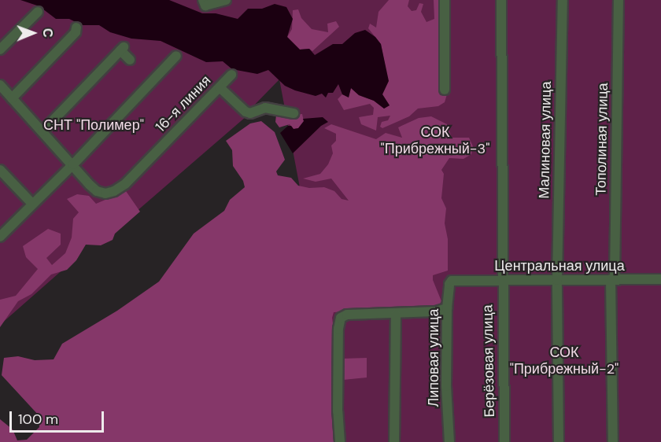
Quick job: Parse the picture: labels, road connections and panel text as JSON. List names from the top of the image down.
{
  "streets": {
    "street": [
      "16-я линия",
      "Тополиная улица",
      "Малиновая улица",
      "Центральная улица",
      "Липовая улица",
      "Берёзовая улица"
    ]
  },
  "crossings": [
    ["Тополиная улица", "Центральная улица"],
    ["Малиновая улица", "Центральная улица"],
    ["Центральная улица", "Липовая улица"],
    ["Центральная улица", "Берёзовая улица"]
  ],
  "parks": ["СНТ \"Полимер\"", "СОК \"Прибрежный-3\"", "СОК \"Прибрежный-2\""],
  "scale_bar": "100 m",
  "north": "right"
}
